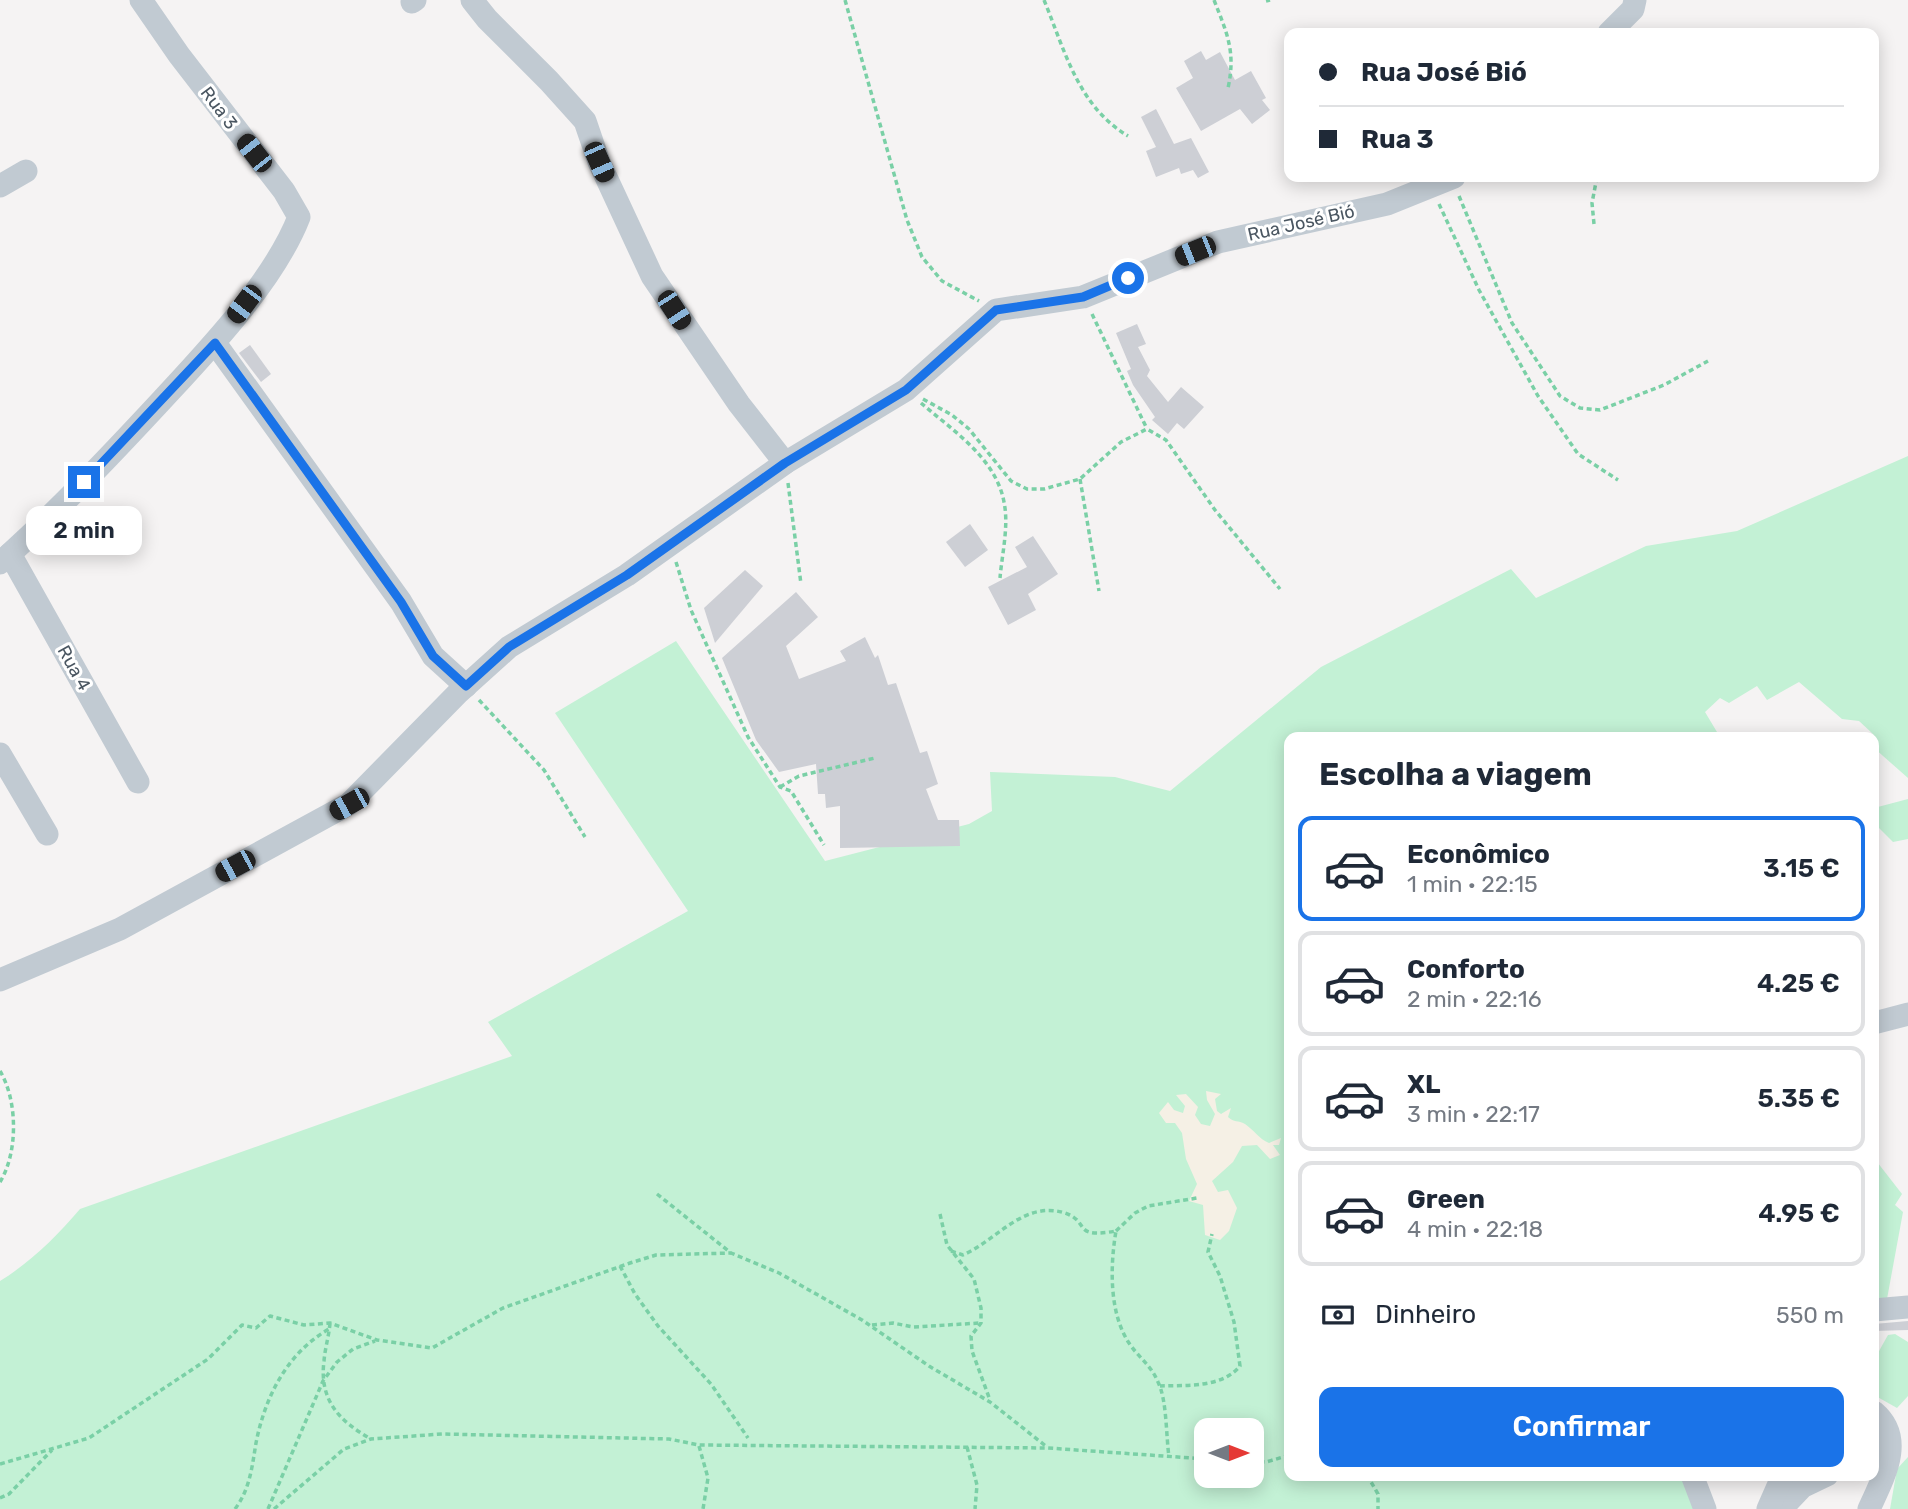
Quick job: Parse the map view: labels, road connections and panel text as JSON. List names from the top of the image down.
{
  "streets": {
    "street": ["Rua 3", "Rua José Bió", "Rua 4"]
  },
  "crossings": [
    ["Rua 3", "Rua 4"]
  ],
  "north": "right",
  "page": {
    "banner": ["Rua José Bió", "Rua 3"],
    "bubble": "2 min",
    "heading": "Escolha a viagem",
    "list": [
      {
        "name": "Econômico",
        "note": "1 min · 22:15",
        "value": "3.15 €"
      },
      {
        "name": "Conforto",
        "note": "2 min · 22:16",
        "value": "4.25 €"
      },
      {
        "name": "XL",
        "note": "3 min · 22:17",
        "value": "5.35 €"
      },
      {
        "name": "Green",
        "note": "4 min · 22:18",
        "value": "4.95 €"
      }
    ],
    "pay": ["Dinheiro", "550 m"],
    "buttons": "Confirmar"
  }
}
